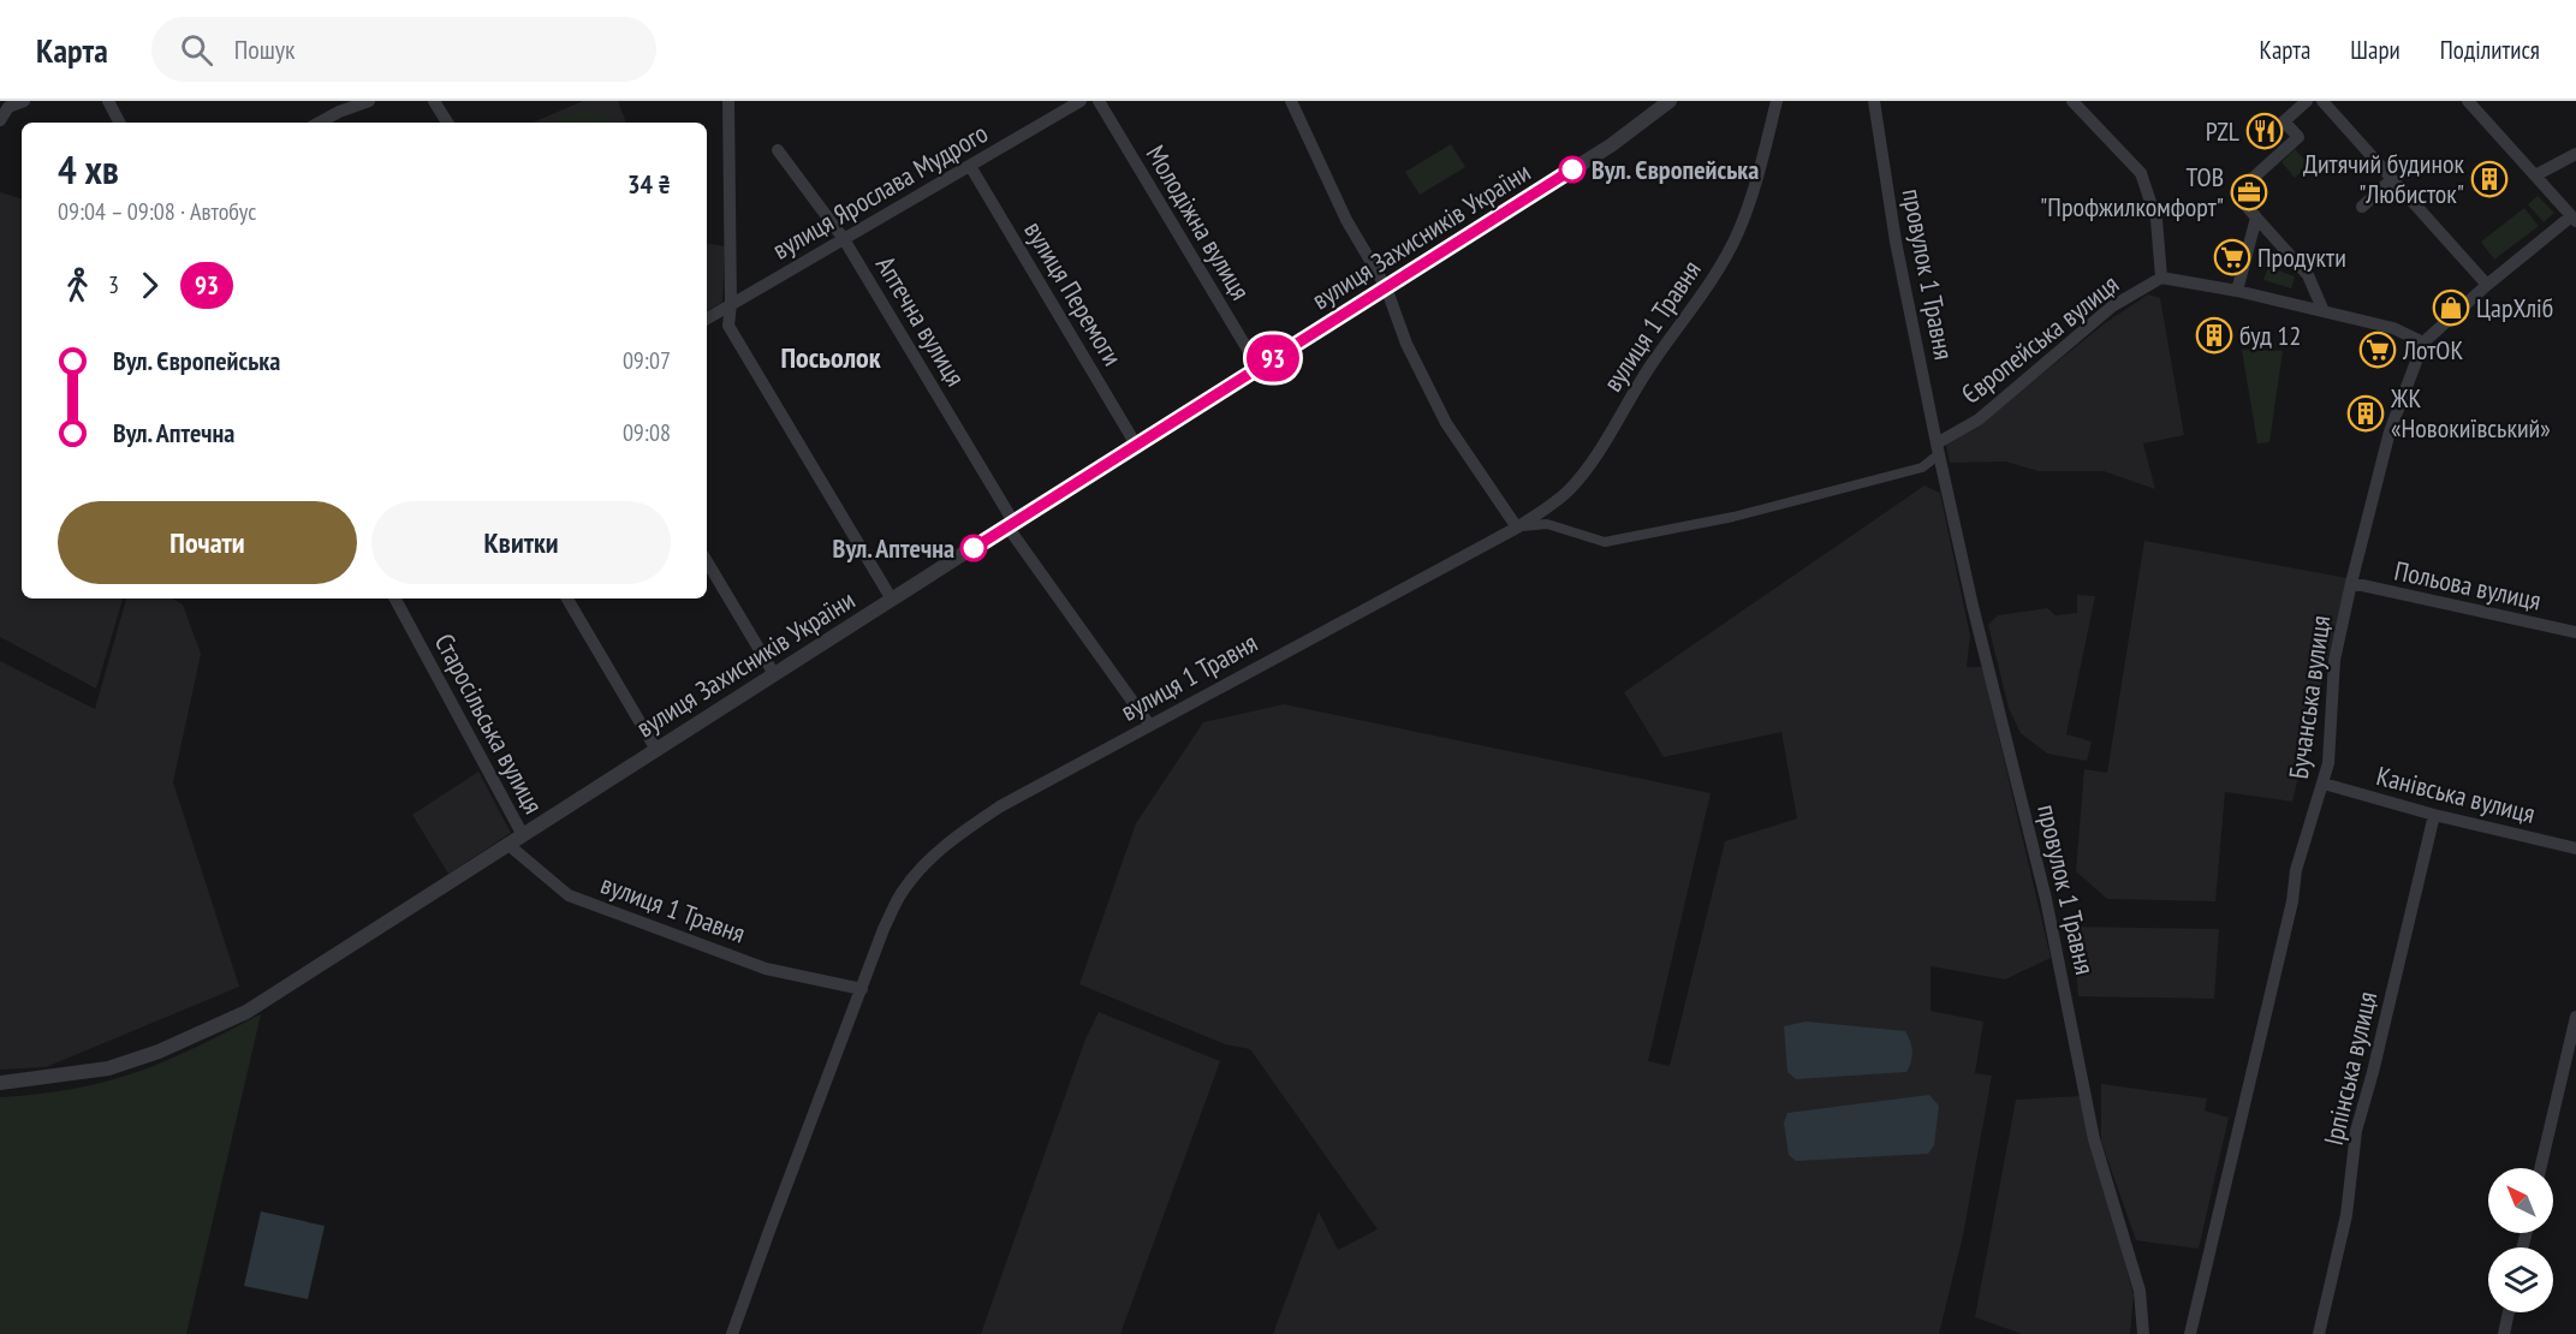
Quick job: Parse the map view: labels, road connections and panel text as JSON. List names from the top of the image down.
{
  "streets": {
    "street": [
      "вулиця Ярослава Мудрого",
      "Молодіжна вулиця",
      "вулиця Захисників України",
      "провулок 1 Травня",
      "вулиця Перемоги",
      "Аптечна вулиця",
      "вулиця 1 Травня",
      "Європейська вулиця",
      "Польова вулиця",
      "Бучанська вулиця",
      "Старосільська вулиця",
      "Канівська вулиця",
      "Ірпінська вулиця"
    ]
  },
  "crossings": [
    ["вулиця Ярослава Мудрого", "вулиця Перемоги"],
    ["вулиця Ярослава Мудрого", "Аптечна вулиця"],
    ["Молодіжна вулиця", "вулиця Захисників України"],
    ["вулиця Захисників України", "вулиця Перемоги"],
    ["вулиця Захисників України", "Аптечна вулиця"],
    ["вулиця Захисників України", "Старосільська вулиця"],
    ["провулок 1 Травня", "Європейська вулиця"],
    ["Аптечна вулиця", "вулиця 1 Травня"],
    ["Європейська вулиця", "Бучанська вулиця"],
    ["Польова вулиця", "Бучанська вулиця"],
    ["Бучанська вулиця", "Канівська вулиця"],
    ["Канівська вулиця", "Ірпінська вулиця"]
  ],
  "districts": ["Посьолок"],
  "places": {
    "restaurant": ["PZL"],
    "other": ["Вул. Європейська", "Вул. Аптечна"],
    "building": ["Дитячий будинок \"Любисток\"", "буд 12", "ЖК «Новокиївський»"],
    "office": ["ТОВ \"Профжилкомфорт\""],
    "supermarket": ["Продукти", "ЛотОК"],
    "shop": ["ЦарХліб"]
  },
  "lines": ["bus line 93"],
  "north": "top left",
  "page": {
    "header": "Карта",
    "search": "Пошук",
    "nav": ["Карта", "Шари", "Поділитися"],
    "on_map": "93",
    "heading": ["4 хв", "09:04 – 09:08 · Автобус", "34 ₴"],
    "legs": ["3", "93"],
    "list": [
      {
        "name": "Вул. Європейська",
        "value": "09:07"
      },
      {
        "name": "Вул. Аптечна",
        "value": "09:08"
      }
    ],
    "buttons": ["Почати", "Квитки"]
  }
}
